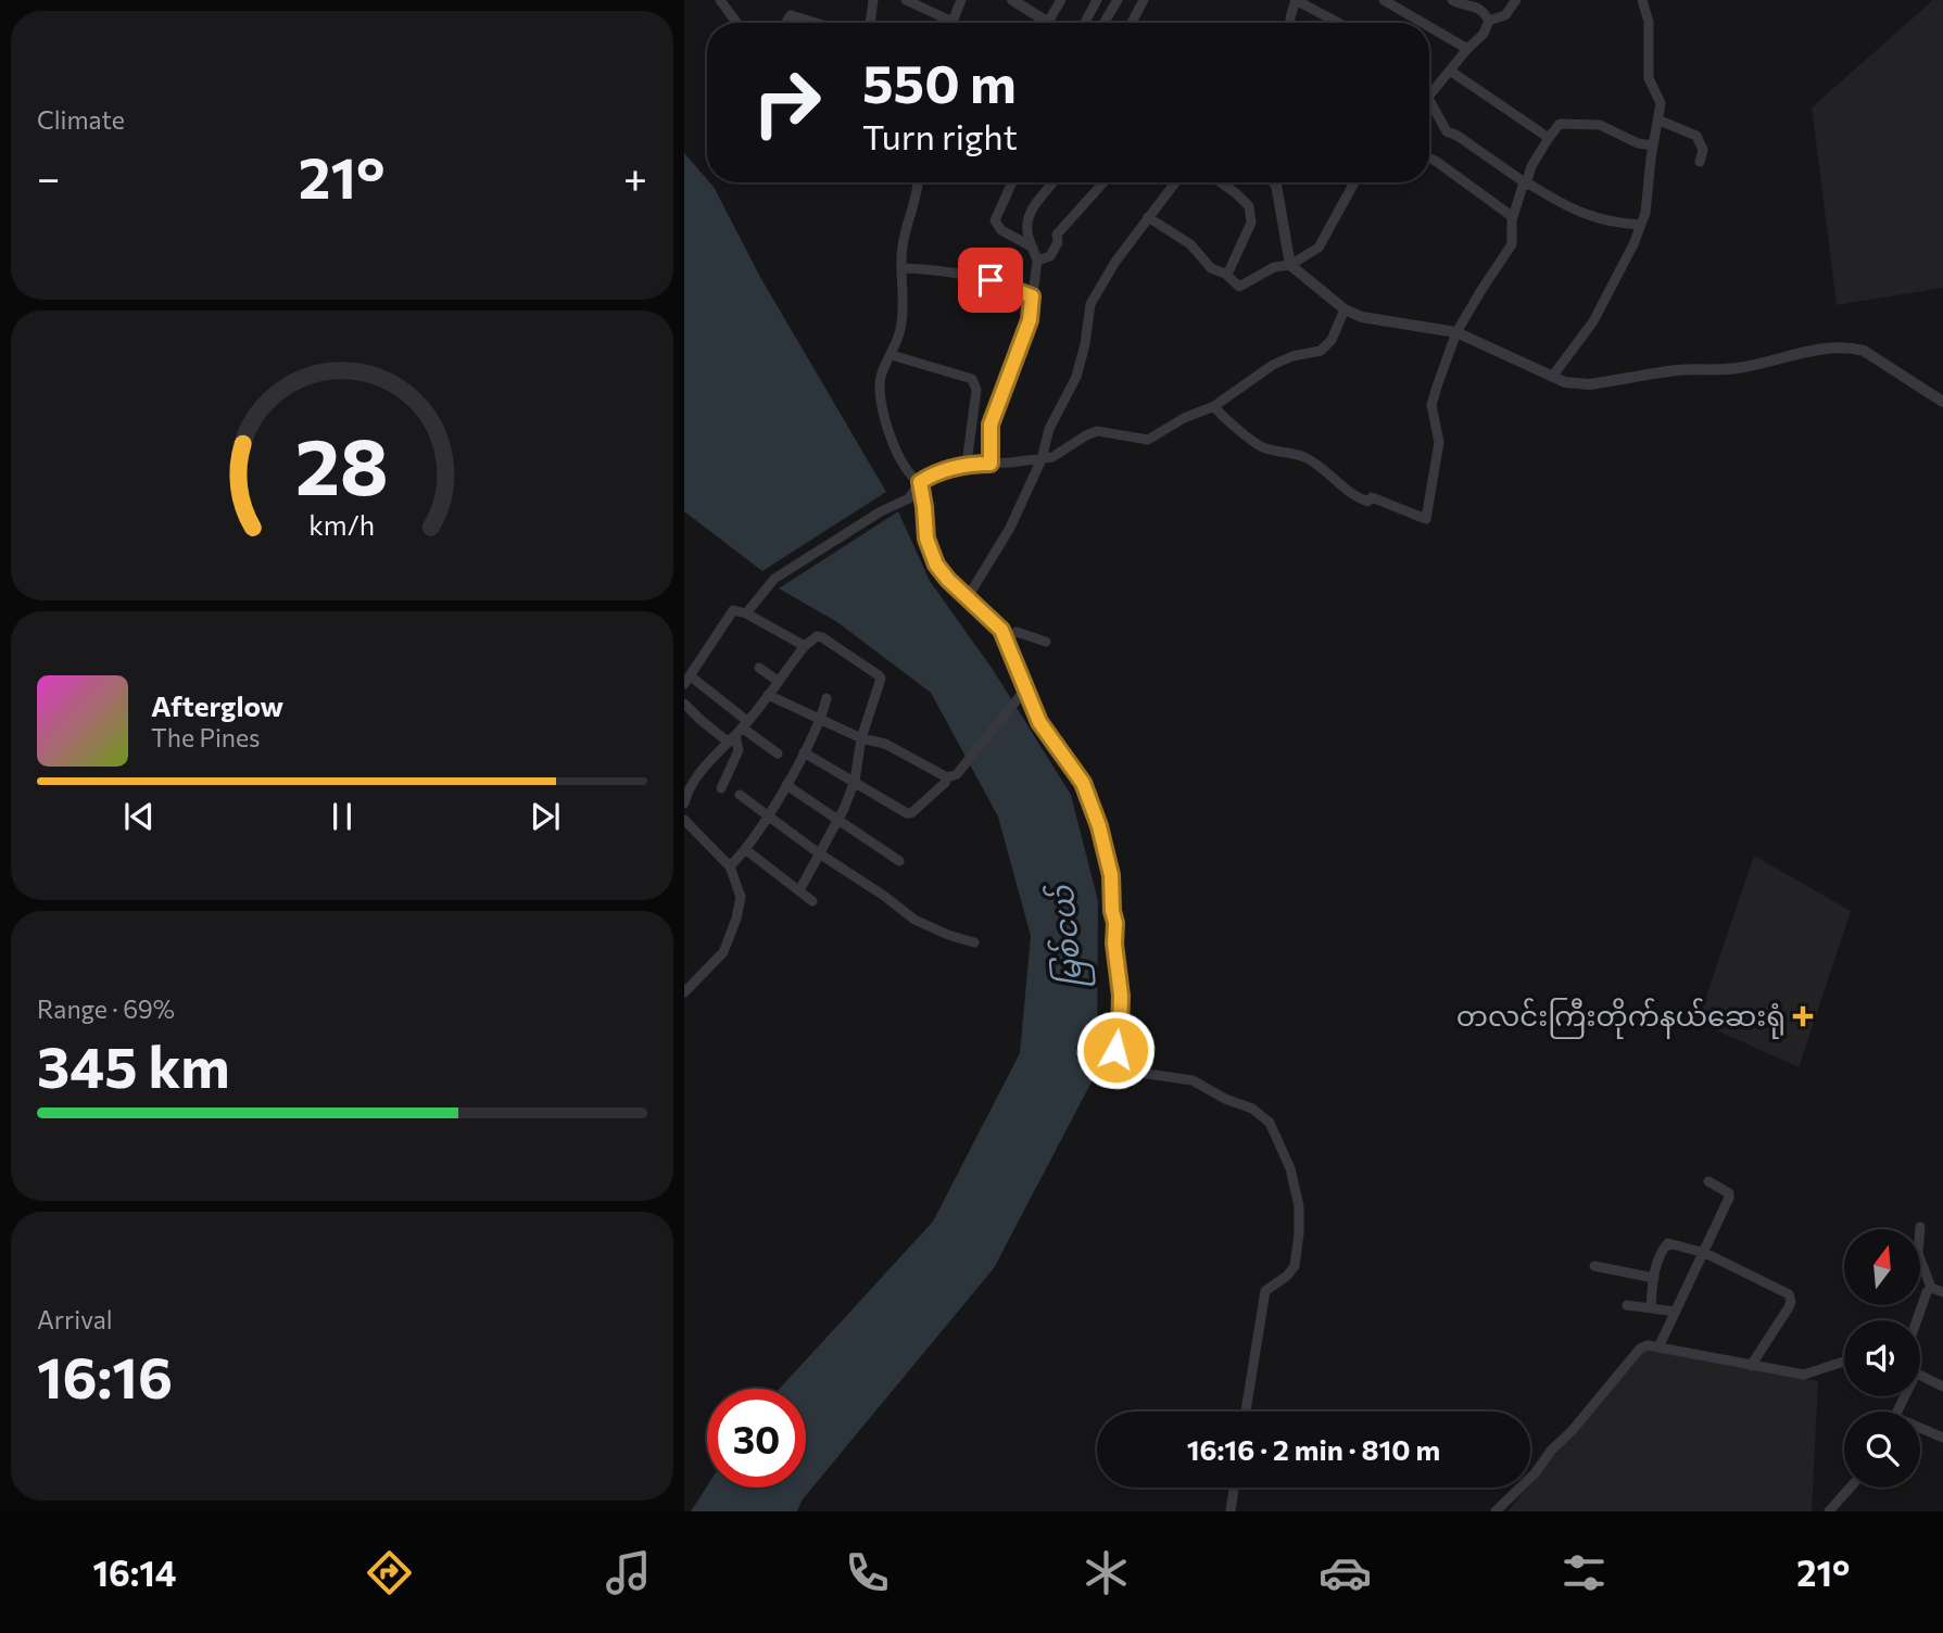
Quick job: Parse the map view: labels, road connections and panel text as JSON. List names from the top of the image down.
{
  "water": ["မြစ်ငယ်"],
  "places": {
    "health": ["တလင်းကြီးတိုက်နယ်ဆေးရုံ"]
  },
  "north": "top",
  "page": {
    "tile": [
      "Climate",
      ["Range · 69%", "345 km"],
      ["Arrival", "16:16"]
    ],
    "turn": ["550 m", "Turn right"],
    "heat": ["−", "21°", "+"],
    "song": ["Afterglow", "The Pines"],
    "limit": "30",
    "trip": "16:16 · 2 min · 810 m",
    "tabs": ["16:14", "21°"],
    "gauge": ["28", "km/h"]
  }
}
